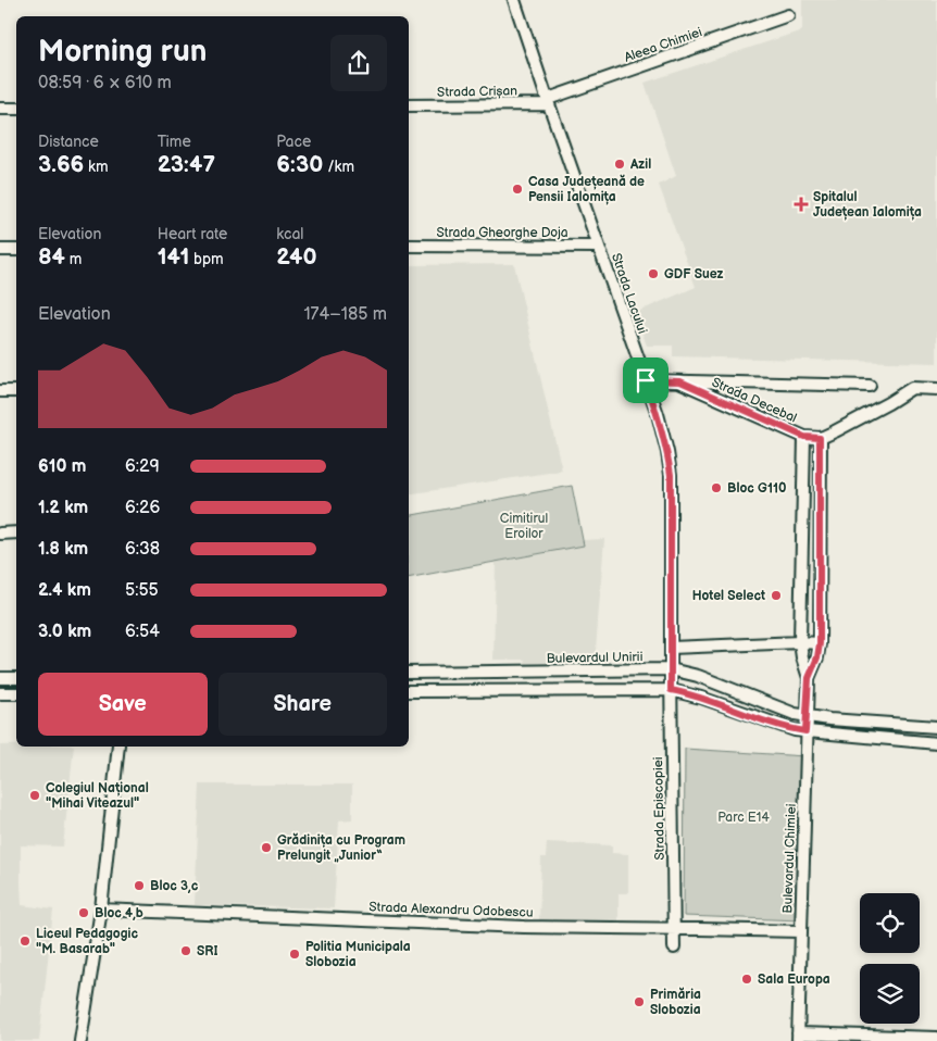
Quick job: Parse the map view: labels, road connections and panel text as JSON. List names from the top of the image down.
{
  "streets": {
    "street": [
      "Aleea Chimiei",
      "Strada Crișan",
      "Strada Gheorghe Doja",
      "Strada Lacului",
      "Strada Decebal",
      "Bulevardul Unirii",
      "Strada Episcopiei",
      "Bulevardul Chimiei",
      "Strada Alexandru Odobescu"
    ]
  },
  "crossings": [
    ["Aleea Chimiei", "Strada Crișan"],
    ["Aleea Chimiei", "Strada Lacului"],
    ["Strada Crișan", "Strada Lacului"],
    ["Strada Gheorghe Doja", "Strada Lacului"],
    ["Strada Lacului", "Strada Decebal"],
    ["Strada Lacului", "Bulevardul Unirii"],
    ["Strada Lacului", "Strada Episcopiei"],
    ["Strada Decebal", "Bulevardul Chimiei"],
    ["Bulevardul Unirii", "Strada Episcopiei"],
    ["Bulevardul Unirii", "Bulevardul Chimiei"],
    ["Strada Episcopiei", "Strada Alexandru Odobescu"],
    ["Bulevardul Chimiei", "Strada Alexandru Odobescu"]
  ],
  "parks": ["Cimitirul Eroilor", "Parc E14"],
  "places": {
    "other": [
      "Azil",
      "Casa Județeană de Pensii Ialomița",
      "GDF Suez",
      "Bloc G110",
      "Hotel Select",
      "Colegiul Național \"Mihai Viteazul\"",
      "Grădinița cu Program Prelungit „Junior“",
      "Bloc 3,c",
      "Bloc 4,b",
      "Liceul Pedagogic \"M. Basarab\"",
      "SRI",
      "Politia Municipala Slobozia",
      "Sala Europa",
      "Primăria Slobozia"
    ],
    "health": ["Spitalul Județean Ialomița"]
  },
  "page": {
    "heading": ["Morning run", "08:59 · 6 × 610 m"],
    "stats": [
      ["Distance", "3.66 km"],
      ["Time", "23:47"],
      ["Pace", "6:30 /km"],
      ["Elevation", "84 m"],
      ["Heart rate", "141 bpm"],
      ["kcal", "240"]
    ],
    "chart": ["Elevation", "174–185 m"],
    "list": [
      {
        "name": "610 m",
        "note": "6:29"
      },
      {
        "name": "1.2 km",
        "note": "6:26"
      },
      {
        "name": "1.8 km",
        "note": "6:38"
      },
      {
        "name": "2.4 km",
        "note": "5:55"
      },
      {
        "name": "3.0 km",
        "note": "6:54"
      }
    ],
    "buttons": ["Save", "Share"]
  }
}
